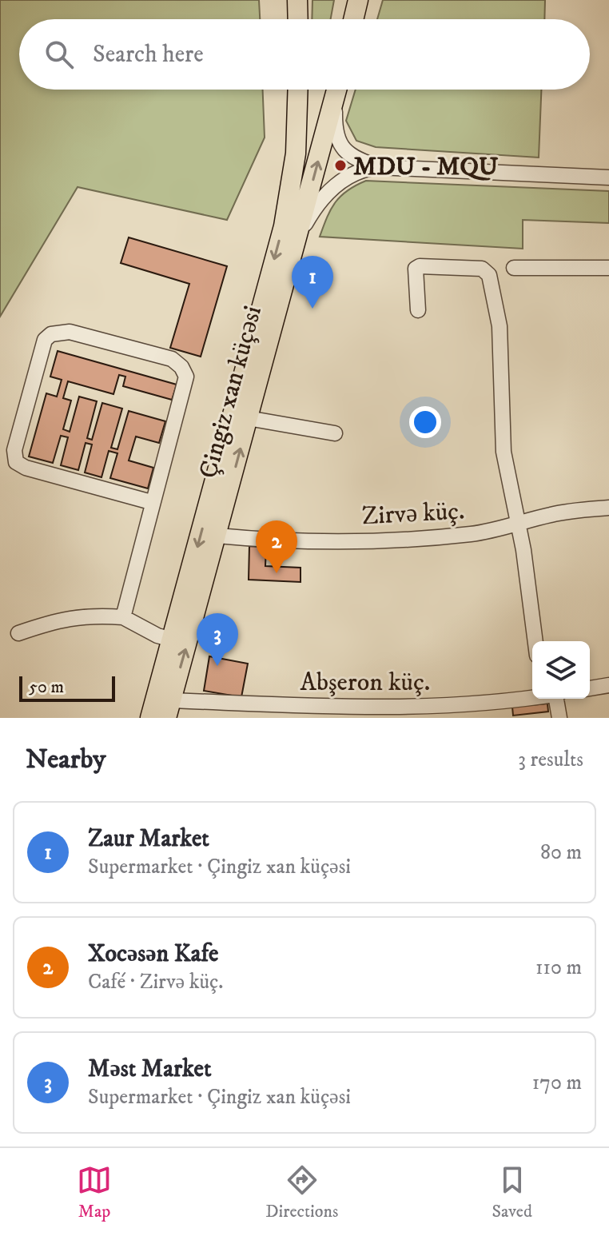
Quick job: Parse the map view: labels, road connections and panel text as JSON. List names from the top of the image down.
{
  "streets": {
    "main road": ["Çingiz xan küçəsi"],
    "street": ["Zirvə küç.", "Abşeron küç."]
  },
  "crossings": [
    ["Çingiz xan küçəsi", "Zirvə küç."],
    ["Çingiz xan küçəsi", "Abşeron küç."]
  ],
  "places": ["MDU - MQU"],
  "scale_bar": "50 m",
  "page": {
    "search": "Search here",
    "pins": ["1", "2", "3"],
    "scale": "50 m",
    "heading": ["Nearby", "3 results"],
    "list": [
      {
        "mark": "1",
        "name": "Zaur Market",
        "note": "Supermarket · Çingiz xan küçəsi",
        "value": "80 m"
      },
      {
        "mark": "2",
        "name": "Xocəsən Kafe",
        "note": "Café · Zirvə küç.",
        "value": "110 m"
      },
      {
        "mark": "3",
        "name": "Məst Market",
        "note": "Supermarket · Çingiz xan küçəsi",
        "value": "170 m"
      }
    ],
    "nav": ["Map", "Directions", "Saved"]
  }
}
